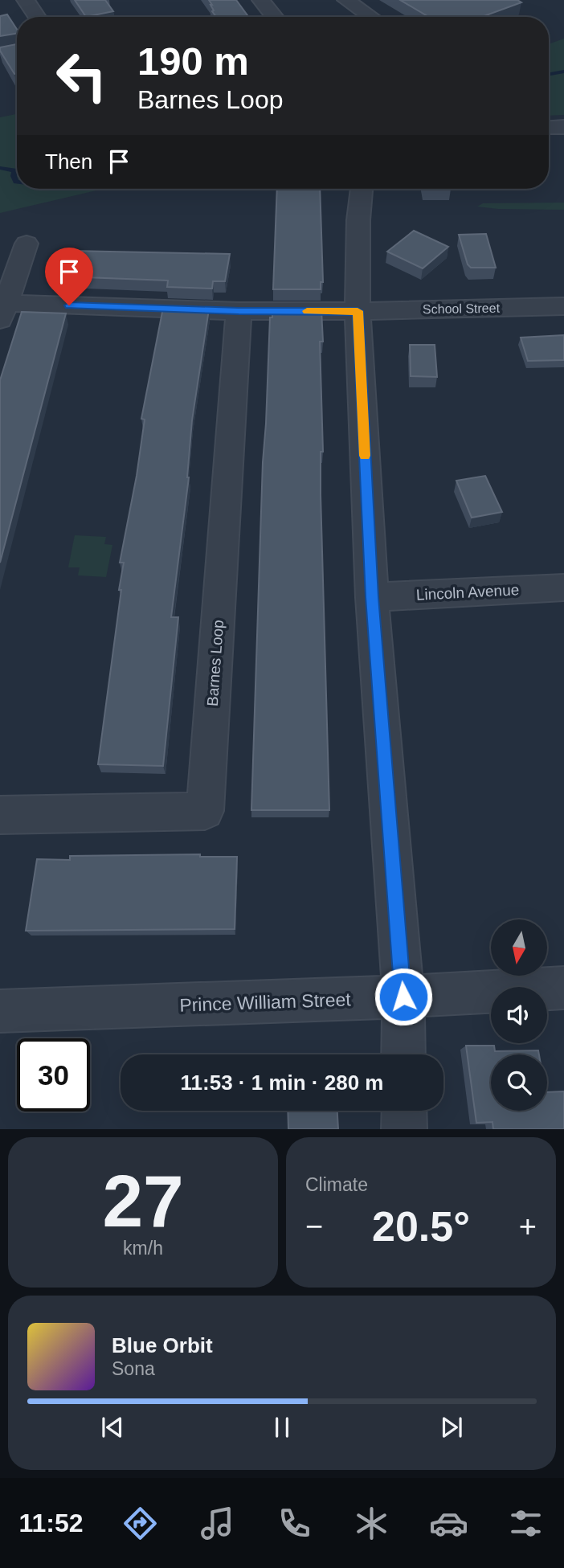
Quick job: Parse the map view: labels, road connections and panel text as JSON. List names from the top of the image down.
{
  "streets": {
    "street": [
      "School Street",
      "Lincoln Avenue",
      "Barnes Loop",
      "Prince William Street"
    ]
  },
  "north": "bottom",
  "page": {
    "turn": ["190 m", "Barnes Loop"],
    "then": "Then",
    "limit": "30",
    "trip": "11:53 · 1 min · 280 m",
    "tile": [
      ["27", "km/h"],
      "Climate"
    ],
    "heat": ["−", "20.5°", "+"],
    "song": ["Blue Orbit", "Sona"],
    "tabs": "11:52"
  }
}
